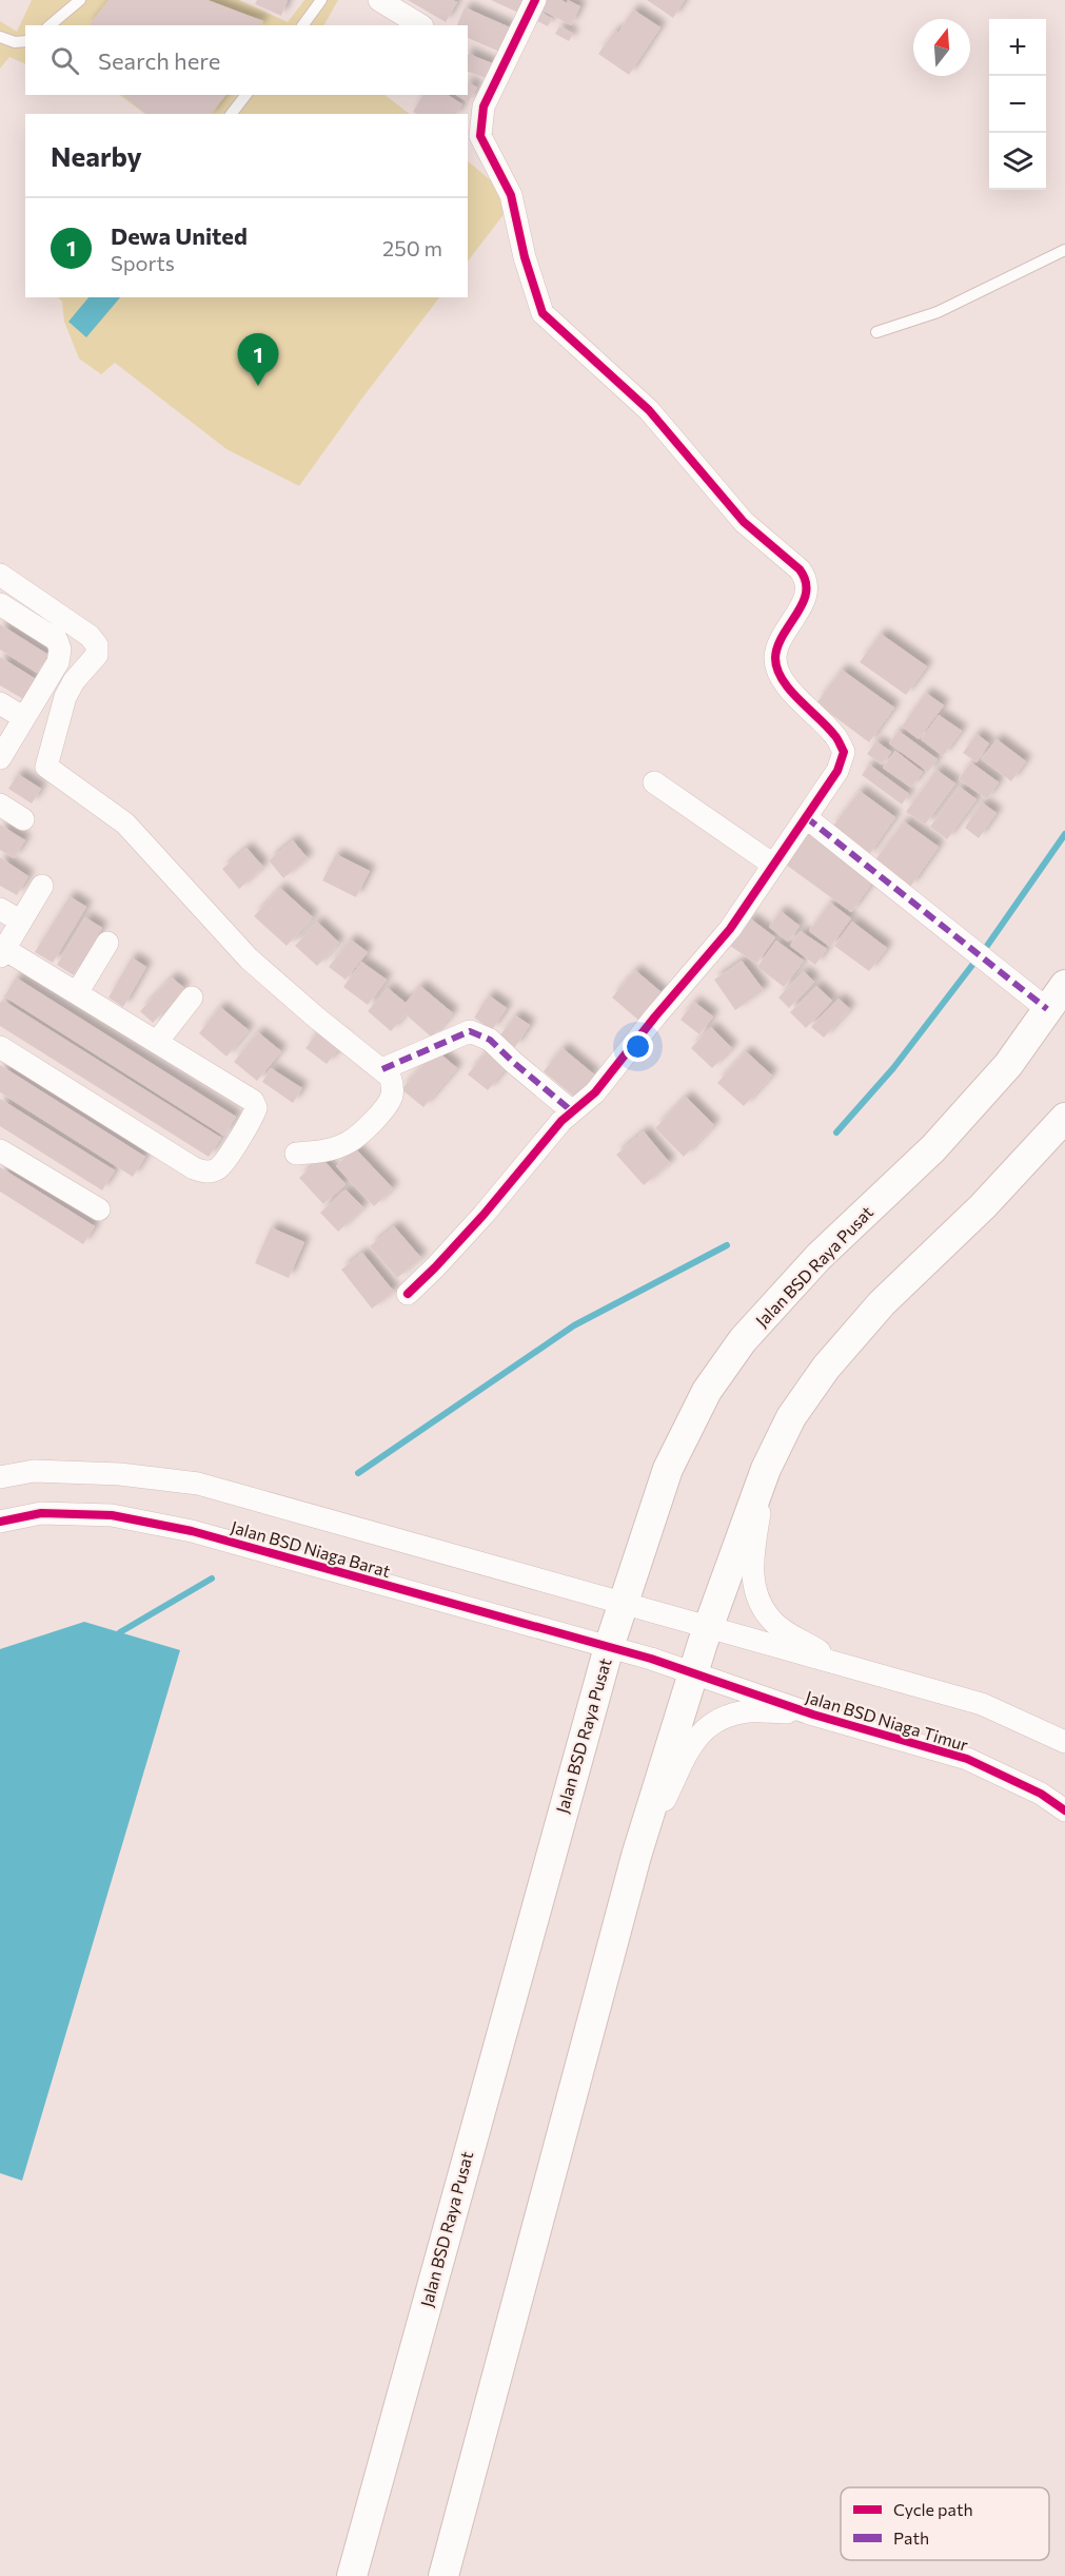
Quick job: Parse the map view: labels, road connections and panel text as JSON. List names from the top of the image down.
{
  "streets": {
    "main road": ["Jalan BSD Raya Pusat"],
    "street": ["Jalan BSD Niaga Barat", "Jalan BSD Niaga Timur"]
  },
  "crossings": [
    ["Jalan BSD Raya Pusat", "Jalan BSD Niaga Barat"],
    ["Jalan BSD Niaga Barat", "Jalan BSD Niaga Timur"]
  ],
  "legend": ["Cycle path", "Path"],
  "north": "top",
  "page": {
    "map_buttons": ["+", "−"],
    "search": "Search here",
    "heading": "Nearby",
    "list": [
      {
        "mark": "1",
        "name": "Dewa United",
        "note": "Sports",
        "value": "250 m"
      }
    ],
    "pins": "1"
  }
}
